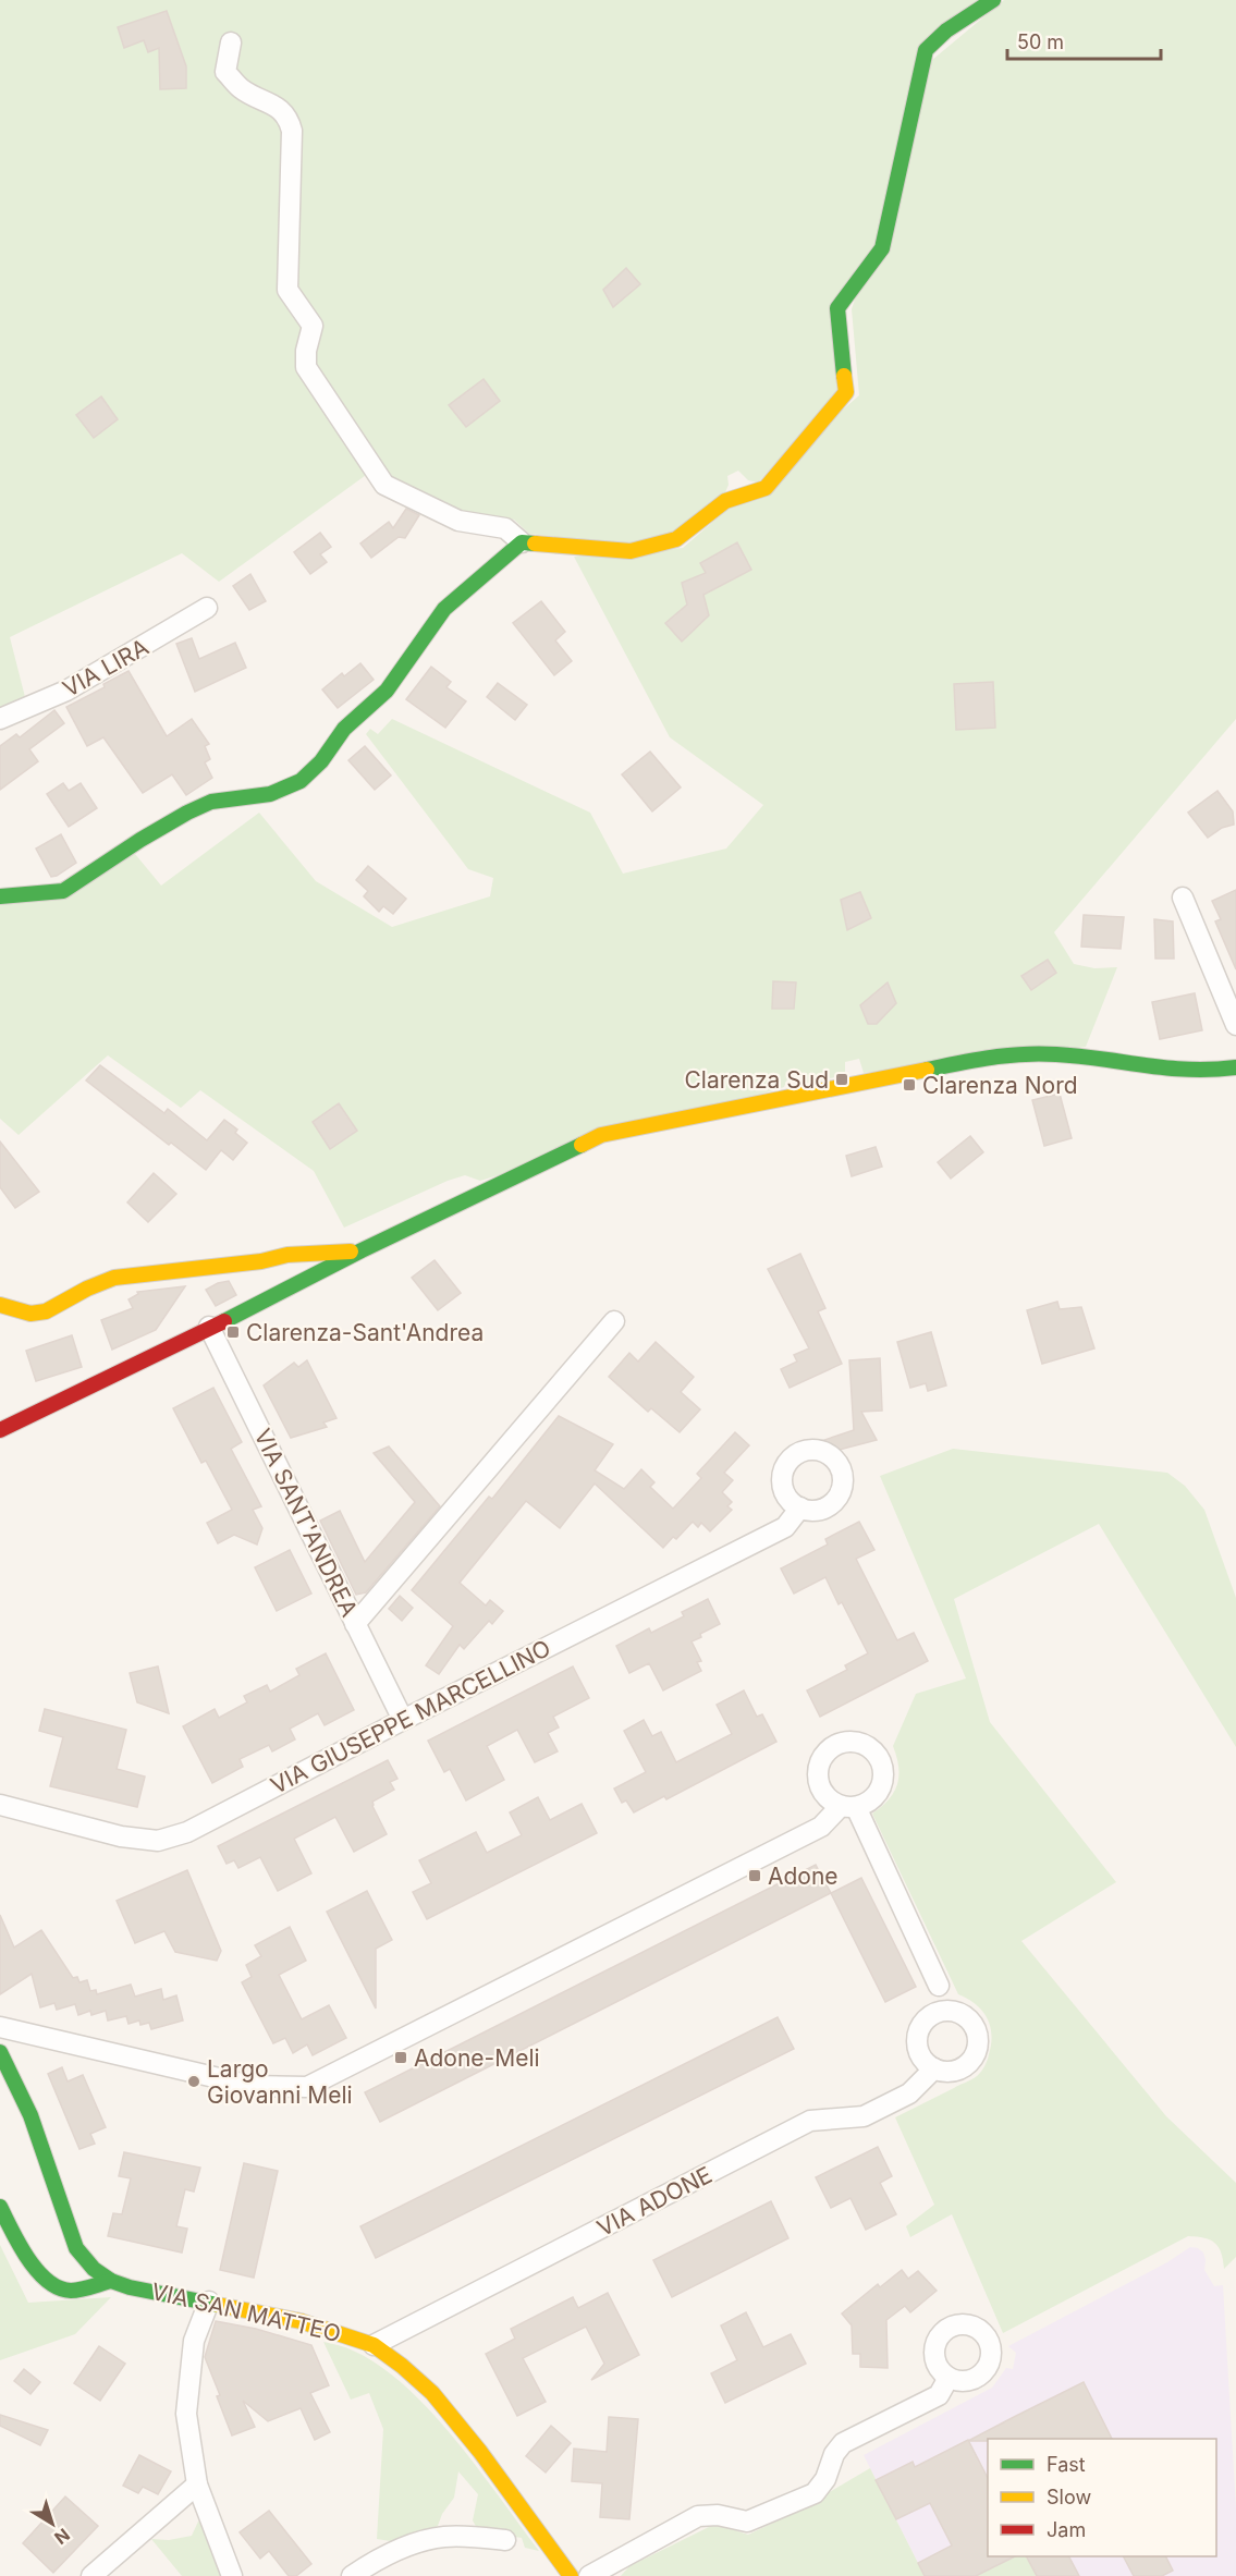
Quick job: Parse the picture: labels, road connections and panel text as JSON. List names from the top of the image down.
{
  "streets": {
    "street": [
      "VIA LIRA",
      "VIA SANT'ANDREA",
      "VIA GIUSEPPE MARCELLINO",
      "VIA ADONE",
      "VIA SAN MATTEO"
    ]
  },
  "crossings": [
    ["VIA SANT'ANDREA", "VIA GIUSEPPE MARCELLINO"],
    ["VIA ADONE", "VIA SAN MATTEO"]
  ],
  "places": {
    "transit": [
      "Clarenza Sud",
      "Clarenza Nord",
      "Clarenza-Sant'Andrea",
      "Adone",
      "Adone-Meli"
    ],
    "other": ["Largo Giovanni Meli"]
  },
  "legend": ["Fast", "Slow", "Jam"],
  "scale_bar": "50 m",
  "north": "bottom right"
}
